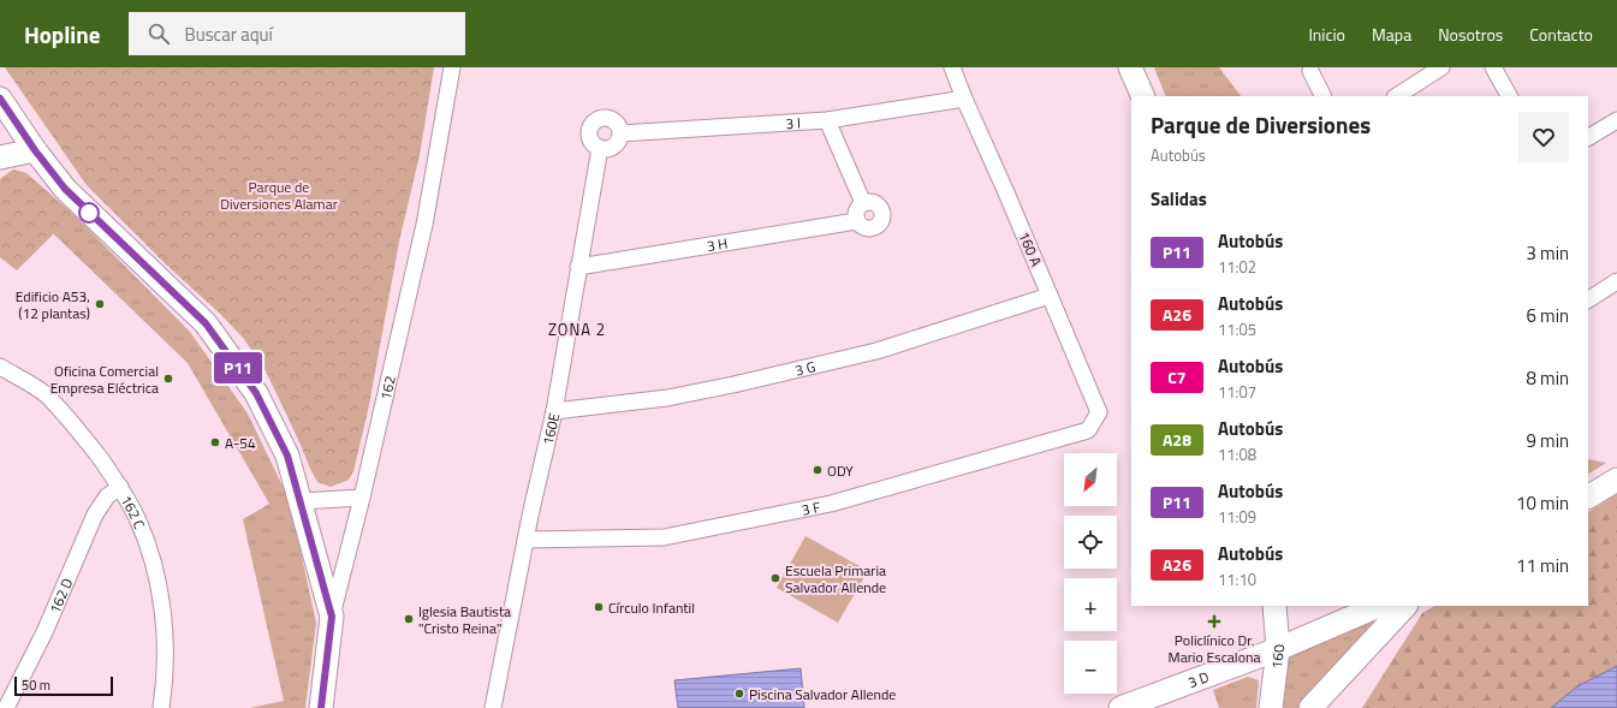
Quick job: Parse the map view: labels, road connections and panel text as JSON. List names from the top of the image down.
{
  "streets": {
    "main road": ["162", "160", "3 D"],
    "street": [
      "3 I",
      "3 H",
      "160 A",
      "3 G",
      "160E",
      "3 F",
      "162 C",
      "162 D"
    ]
  },
  "crossings": [
    ["3 I", "160 A"],
    ["3 I", "160E"],
    ["3 H", "160E"],
    ["160 A", "3 G"],
    ["160 A", "3 F"],
    ["3 G", "160E"],
    ["160E", "3 F"],
    ["162 C", "162 D"],
    ["160", "3 D"]
  ],
  "districts": ["ZONA 2"],
  "parks": ["Parque de Diversiones Alamar"],
  "places": {
    "other": [
      "Edificio A53, (12 plantas)",
      "Oficina Comercial Empresa Eléctrica",
      "A-54",
      "ODY",
      "Escuela Primaria Salvador Allende",
      "Círculo Infantil",
      "Iglesia Bautista \"Cristo Reina\"",
      "Piscina Salvador Allende"
    ],
    "health": ["Policlínico Dr. Mario Escalona"]
  },
  "lines": ["bus line P11"],
  "scale_bar": "50 m",
  "north": "bottom left",
  "page": {
    "header": "Hopline",
    "search": "Buscar aquí",
    "nav": [
      "Inicio",
      "Mapa",
      "Nosotros",
      "Contacto"
    ],
    "on_map": "P11",
    "heading": [
      ["Parque de Diversiones", "Autobús"],
      "Salidas"
    ],
    "list": [
      {
        "mark": "P11",
        "name": "Autobús",
        "note": "11:02",
        "value": "3 min"
      },
      {
        "mark": "A26",
        "name": "Autobús",
        "note": "11:05",
        "value": "6 min"
      },
      {
        "mark": "C7",
        "name": "Autobús",
        "note": "11:07",
        "value": "8 min"
      },
      {
        "mark": "A28",
        "name": "Autobús",
        "note": "11:08",
        "value": "9 min"
      },
      {
        "mark": "P11",
        "name": "Autobús",
        "note": "11:09",
        "value": "10 min"
      },
      {
        "mark": "A26",
        "name": "Autobús",
        "note": "11:10",
        "value": "11 min"
      }
    ],
    "map_buttons": ["+", "−"],
    "scale": "50 m"
  }
}
